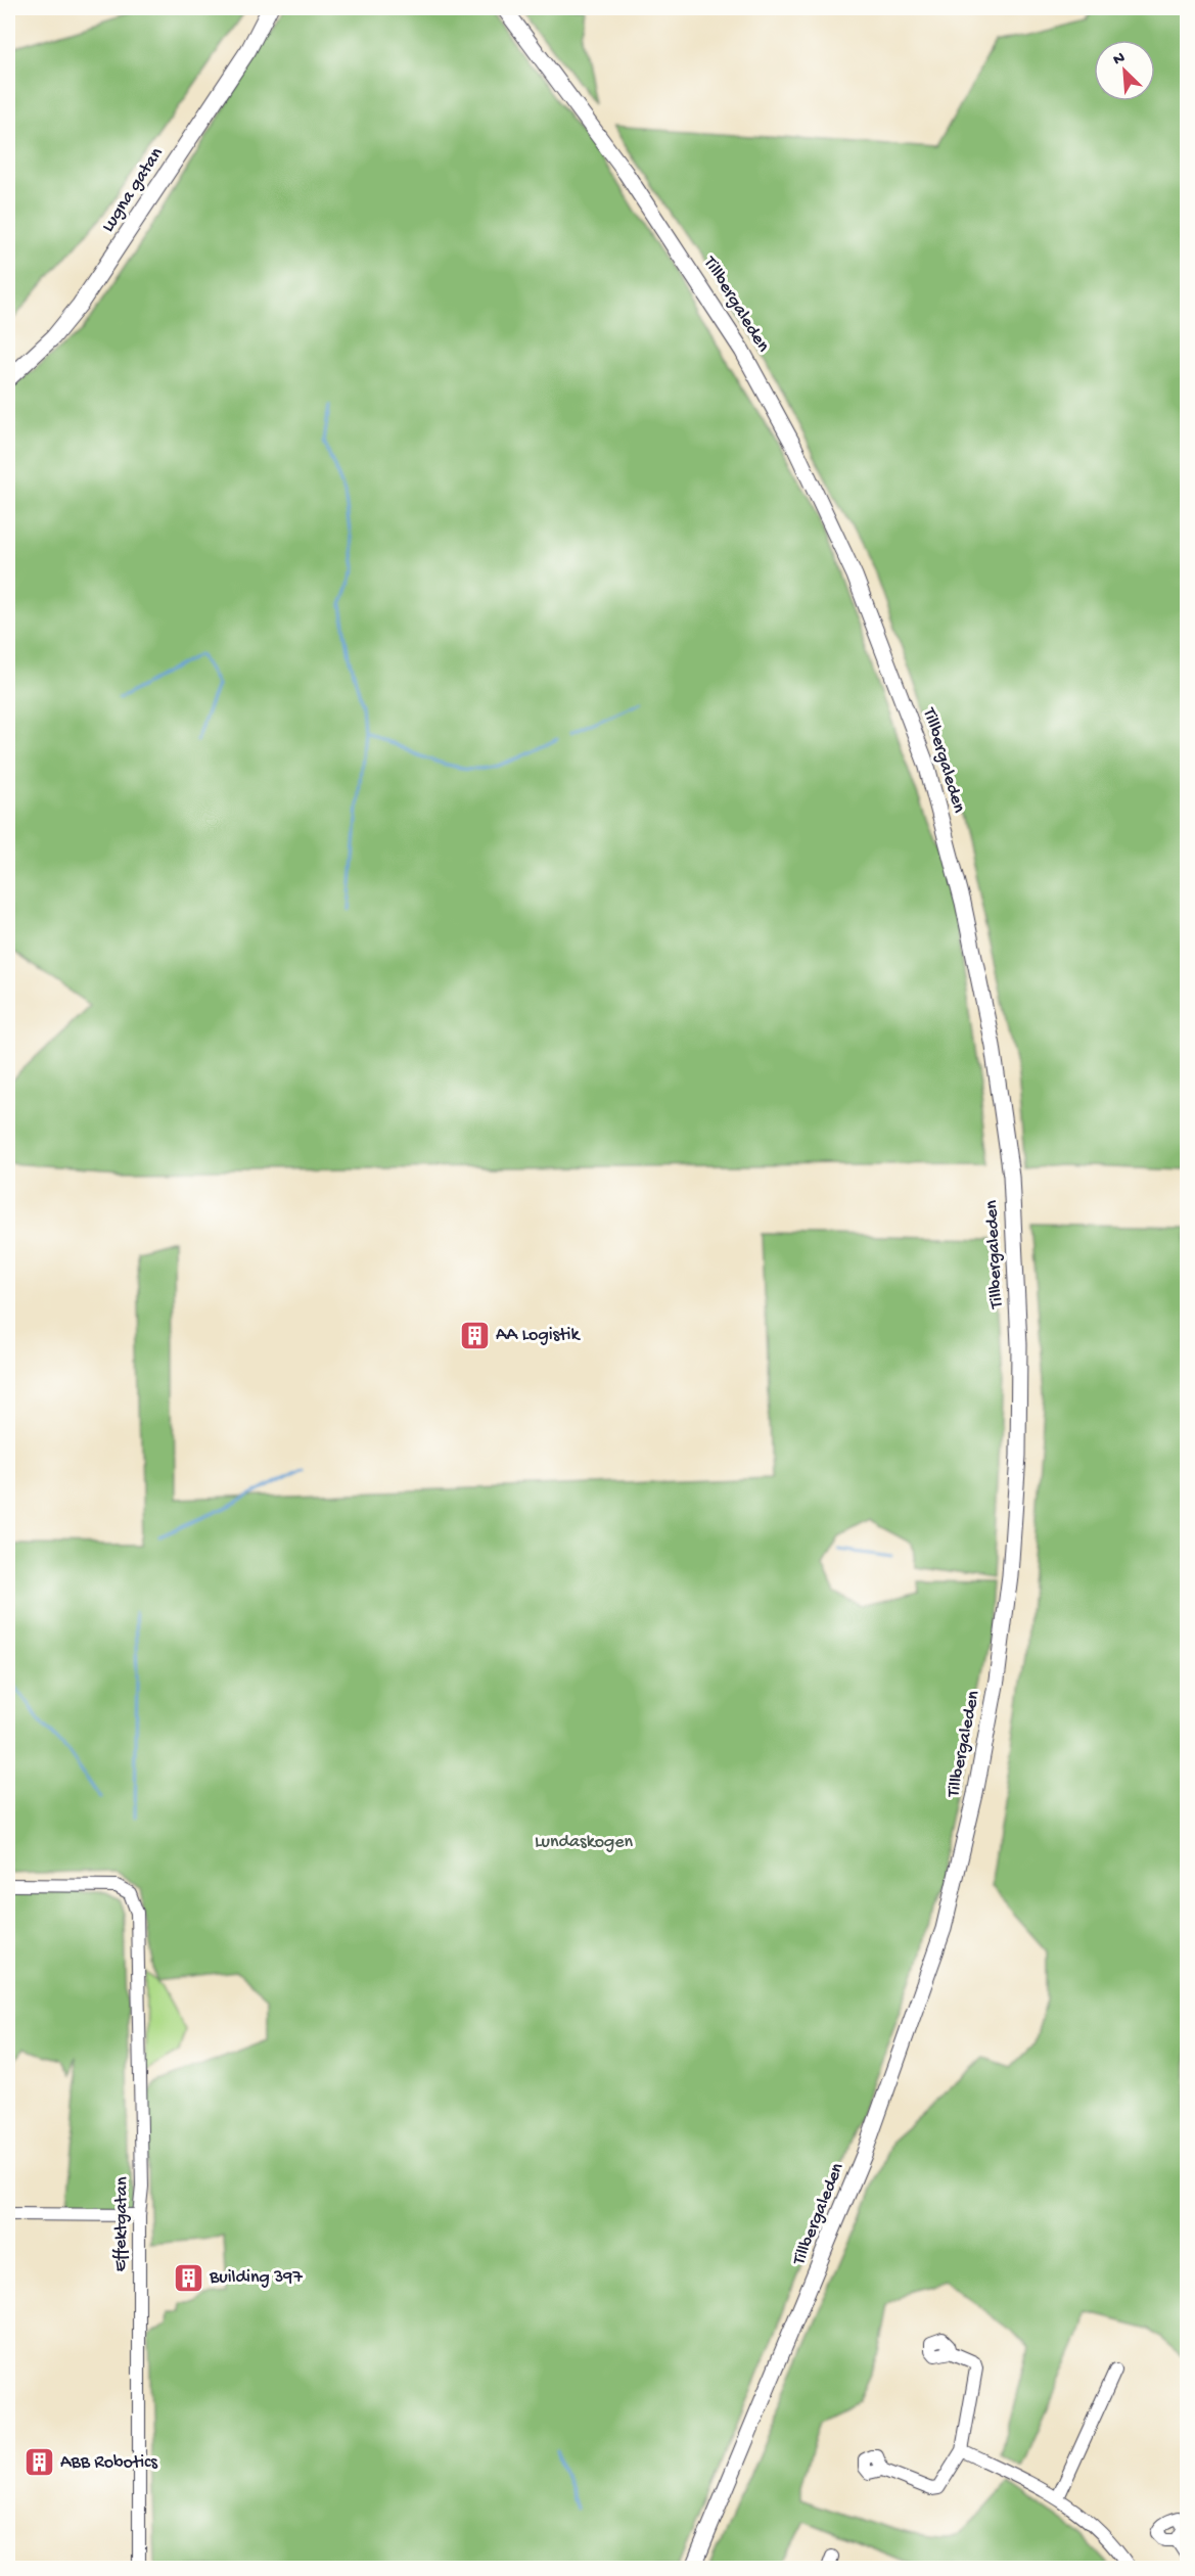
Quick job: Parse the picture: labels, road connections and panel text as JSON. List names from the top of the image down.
{
  "streets": {
    "main road": ["Lugna gatan", "Tillbergaleden"],
    "street": ["Effektgatan"]
  },
  "parks": ["Lundaskogen"],
  "places": {
    "building": ["AA Logistik", "Building 397", "ABB Robotics"]
  },
  "north": "top left"
}
